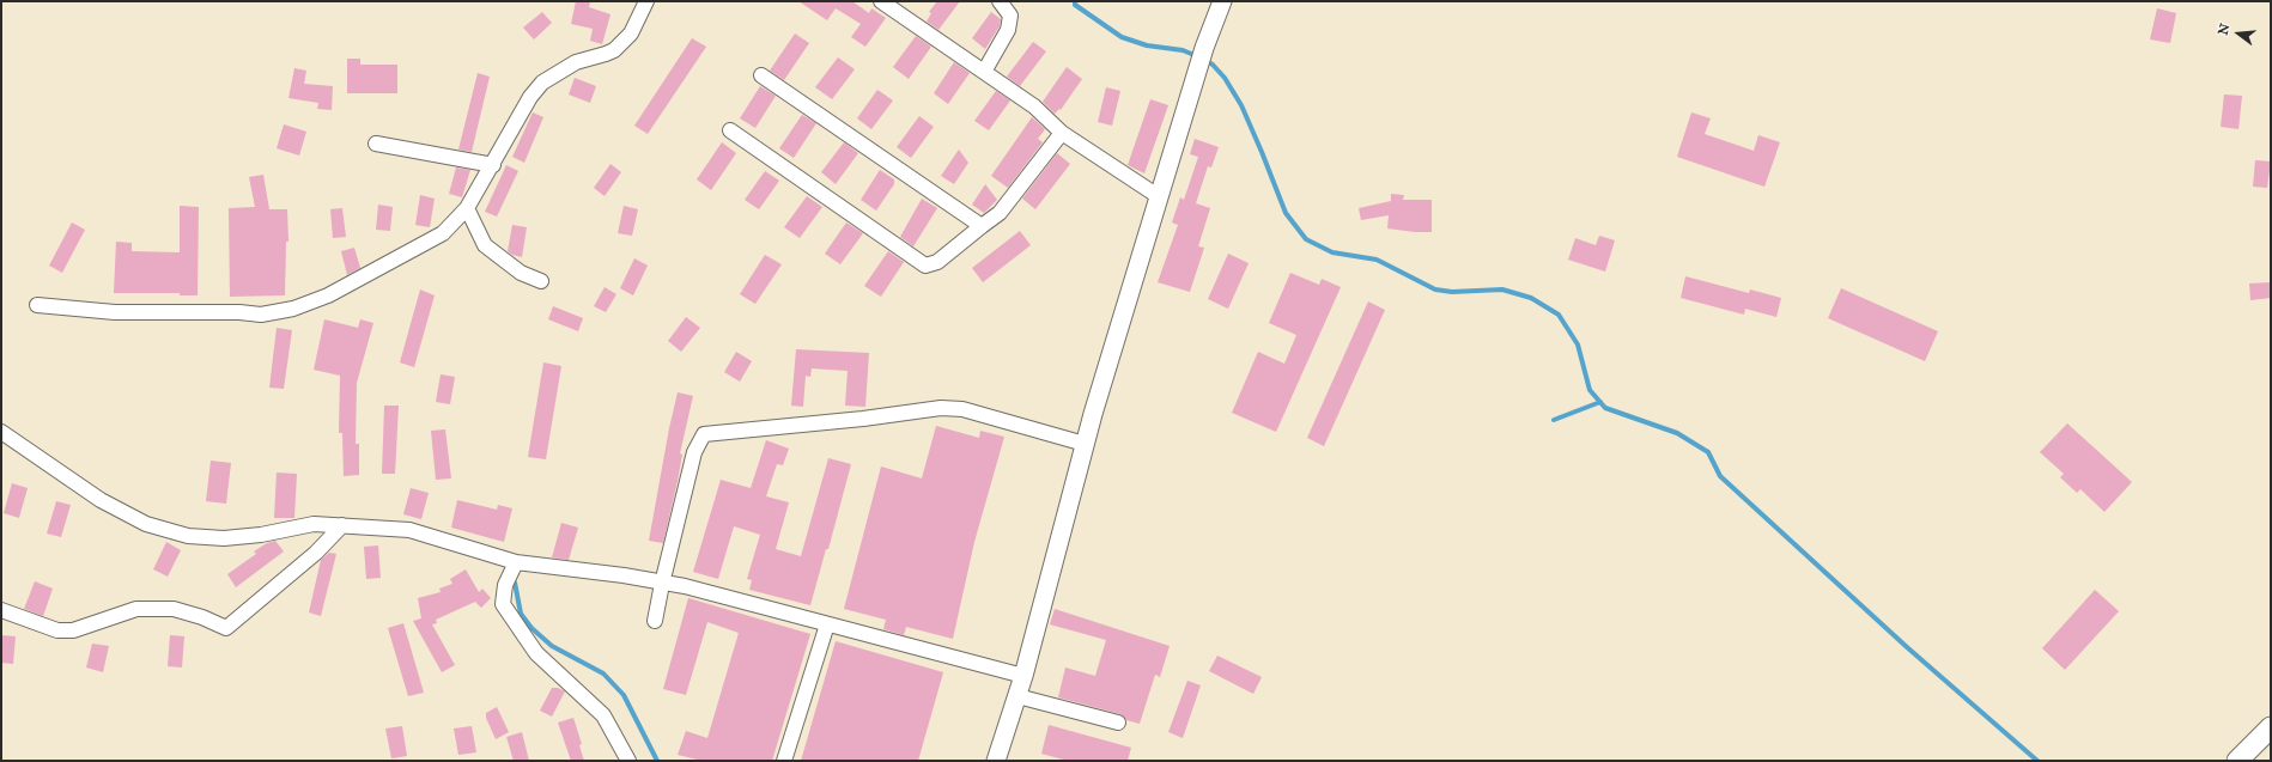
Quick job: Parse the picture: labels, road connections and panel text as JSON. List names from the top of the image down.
{
  "north": "left"
}
